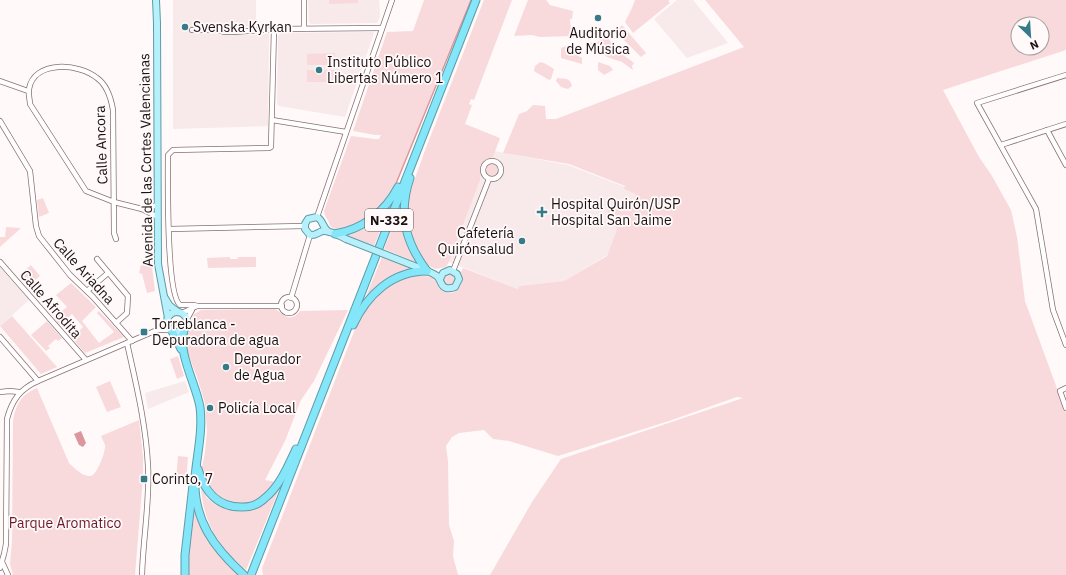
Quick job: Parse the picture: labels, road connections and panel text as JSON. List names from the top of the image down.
{
  "streets": {
    "highway": ["N-332"],
    "main road": ["Avenida de las Cortes Valencianas"],
    "street": ["Calle Ancora", "Calle Ariadna", "Calle Afrodita"]
  },
  "crossings": [
    ["Calle Ancora", "Avenida de las Cortes Valencianas"]
  ],
  "parks": ["Parque Aromatico"],
  "places": {
    "other": [
      "Auditorio de Música",
      "Svenska Kyrkan",
      "Instituto Público Libertas Número 1",
      "Cafetería Quirónsalud",
      "Depurador de Agua",
      "Policía Local"
    ],
    "health": ["Hospital Quirón/USP Hospital San Jaime"],
    "transit": ["Torreblanca - Depuradora de agua", "Corinto, 7"]
  },
  "north": "bottom right"
}
